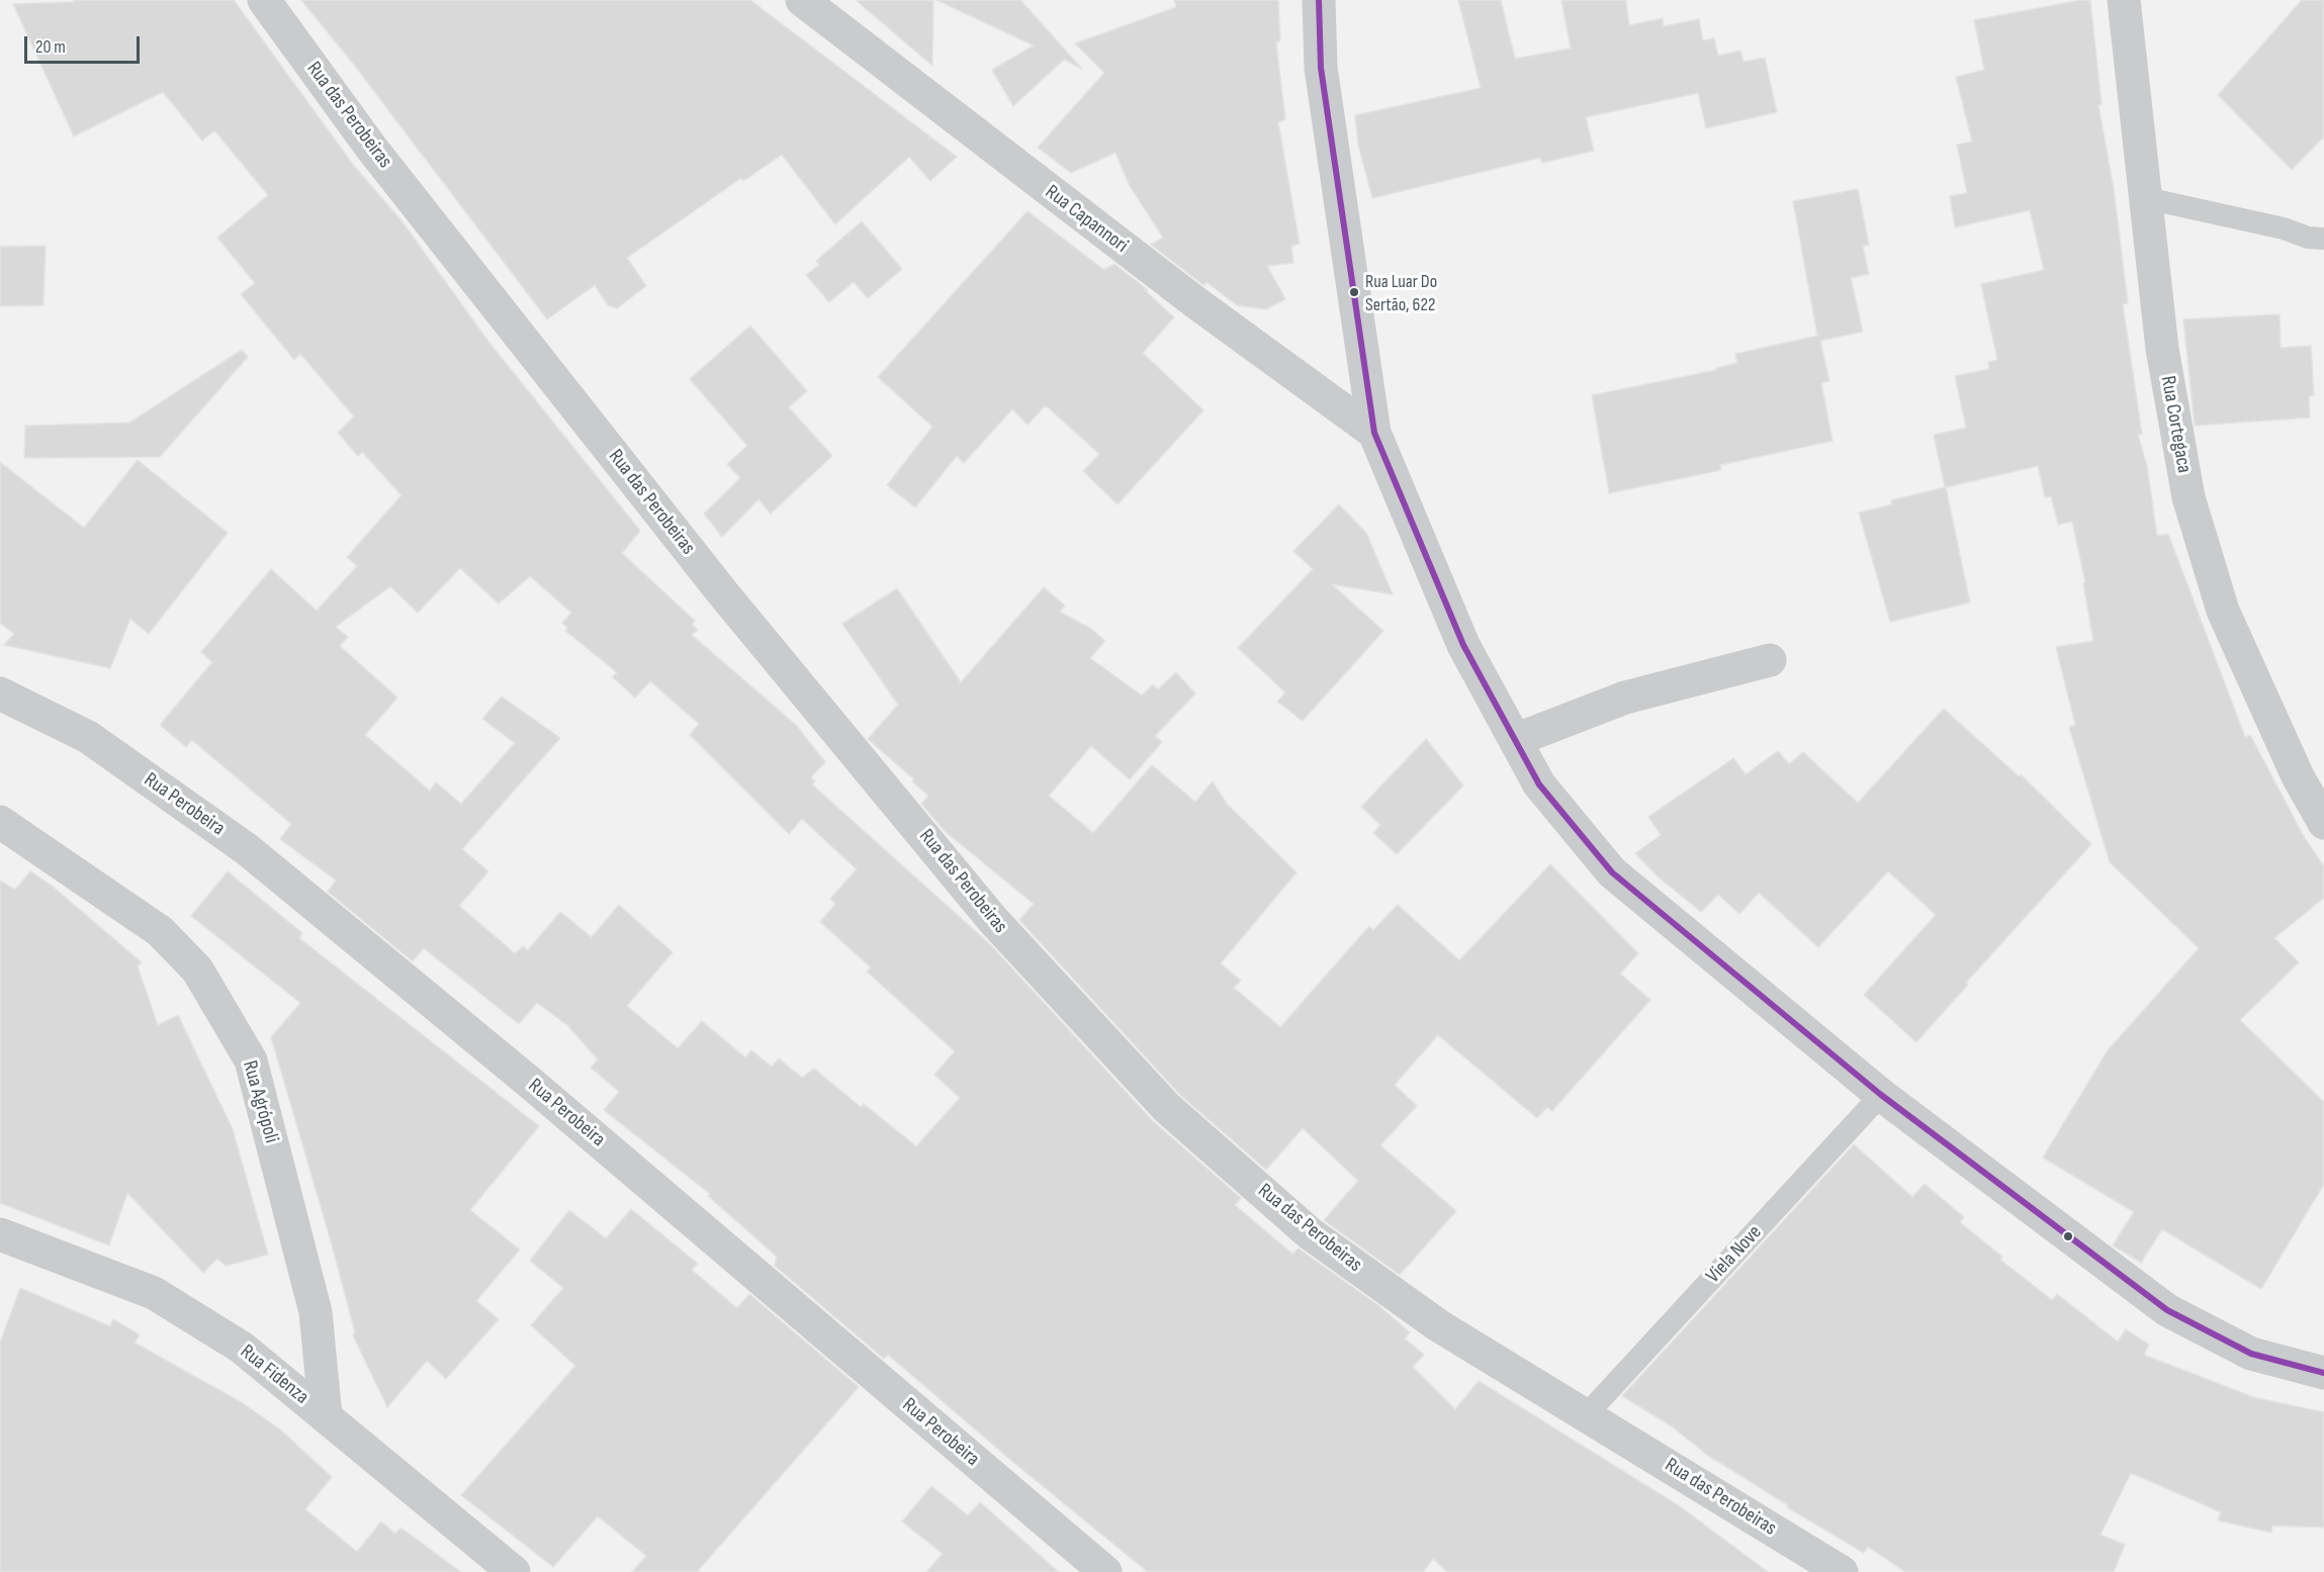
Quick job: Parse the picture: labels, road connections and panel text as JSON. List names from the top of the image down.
{
  "streets": {
    "street": [
      "Rua das Perobeiras",
      "Rua Capannori",
      "Rua Cortegaca",
      "Rua Perobeira",
      "Rua Agrópoli",
      "Rua Fidenza"
    ],
    "lane": ["Viela Nove"]
  },
  "crossings": [
    ["Rua das Perobeiras", "Viela Nove"],
    ["Rua Agrópoli", "Rua Fidenza"]
  ],
  "places": ["Rua Luar Do Sertão, 622"],
  "scale_bar": "20 m"
}
